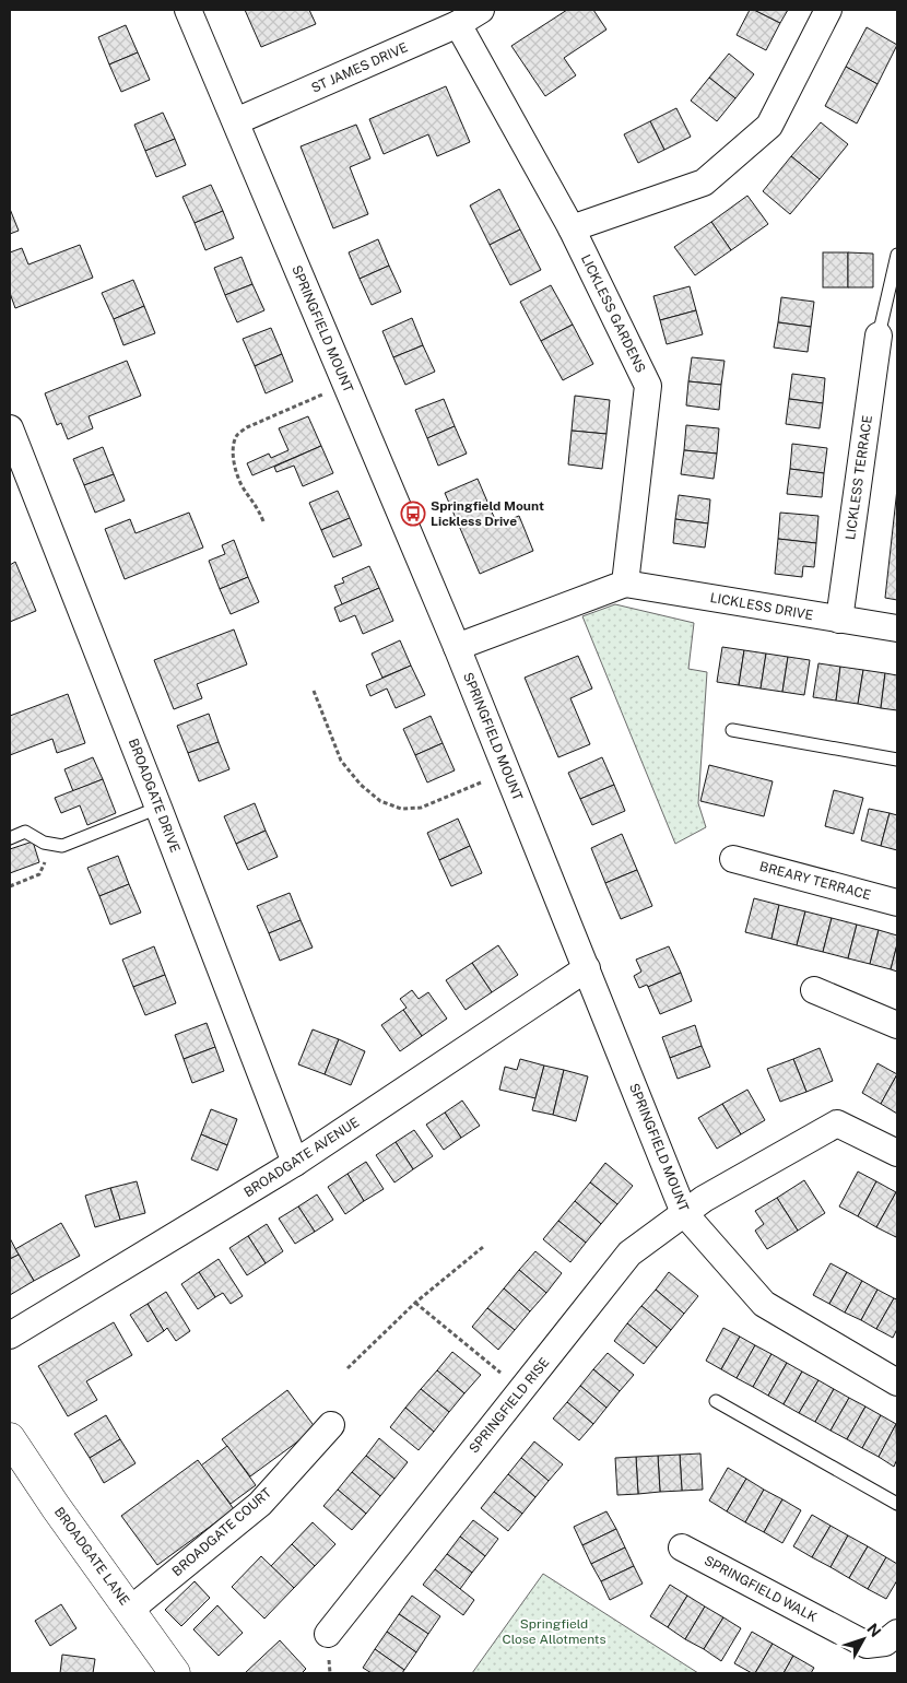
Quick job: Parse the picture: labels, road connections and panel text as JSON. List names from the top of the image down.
{
  "streets": {
    "street": [
      "ST JAMES DRIVE",
      "LICKLESS GARDENS",
      "SPRINGFIELD MOUNT",
      "LICKLESS TERRACE",
      "LICKLESS DRIVE",
      "BROADGATE DRIVE",
      "BREARY TERRACE",
      "BROADGATE AVENUE",
      "SPRINGFIELD RISE",
      "BROADGATE COURT",
      "BROADGATE LANE",
      "SPRINGFIELD WALK"
    ]
  },
  "crossings": [
    ["ST JAMES DRIVE", "LICKLESS GARDENS"],
    ["ST JAMES DRIVE", "SPRINGFIELD MOUNT"],
    ["LICKLESS GARDENS", "LICKLESS DRIVE"],
    ["SPRINGFIELD MOUNT", "BROADGATE AVENUE"],
    ["SPRINGFIELD MOUNT", "SPRINGFIELD RISE"],
    ["LICKLESS TERRACE", "LICKLESS DRIVE"],
    ["BROADGATE DRIVE", "BROADGATE AVENUE"],
    ["BROADGATE COURT", "BROADGATE LANE"]
  ],
  "parks": ["Springfield Close Allotments"],
  "places": {
    "bus stop": ["Springfield Mount Lickless Drive"]
  },
  "north": "top right"
}
